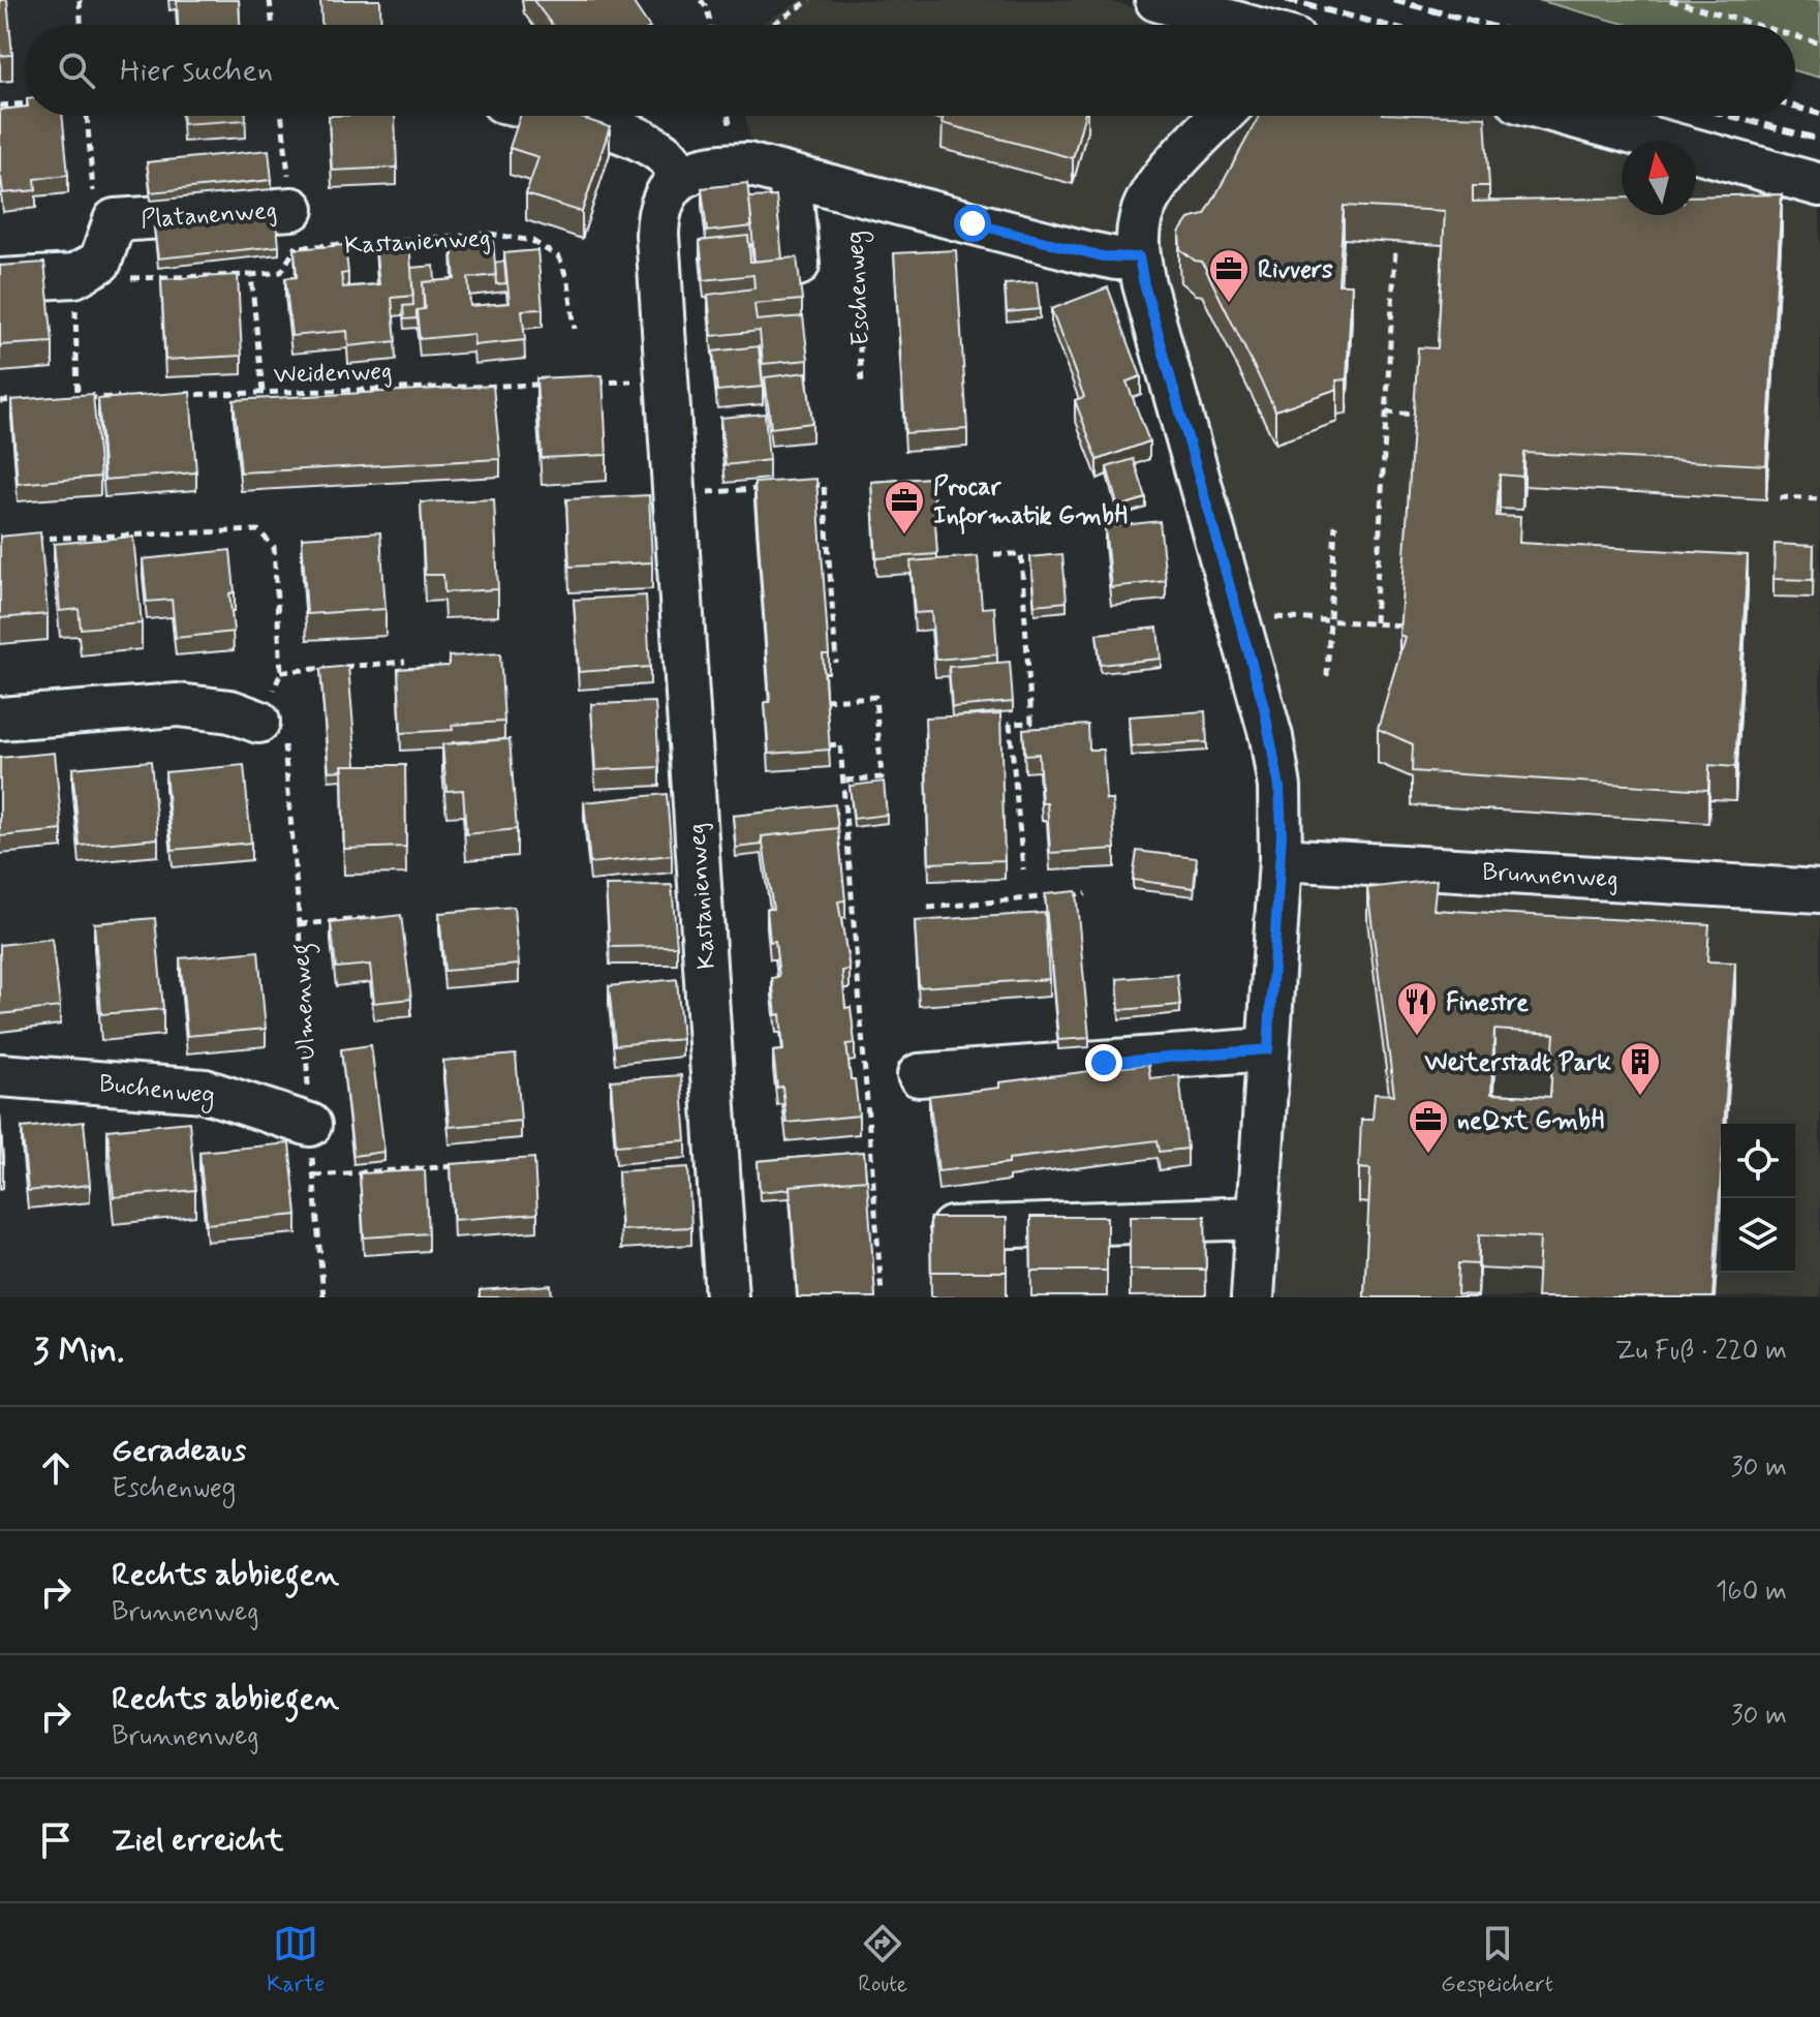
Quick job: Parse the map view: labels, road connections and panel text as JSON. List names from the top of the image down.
{
  "streets": {
    "street": [
      "Platanenweg",
      "Kastanienweg",
      "Eschenweg",
      "Brunnenweg",
      "Buchenweg"
    ],
    "path": ["Weidenweg", "Ulmenweg"]
  },
  "crossings": [
    ["Platanenweg", "Kastanienweg"],
    ["Kastanienweg", "Eschenweg"],
    ["Ulmenweg", "Buchenweg"]
  ],
  "places": {
    "office": ["Rivvers", "Procar Informatik GmbH", "neQxt GmbH"],
    "restaurant": ["Finestre"],
    "building": ["Weiterstadt Park"]
  },
  "north": "top",
  "page": {
    "search": "Hier suchen",
    "heading": ["3 Min.", "Zu Fuß · 220 m"],
    "list": [
      ["Geradeaus", "Eschenweg", "30 m"],
      ["Rechts abbiegen", "Brunnenweg", "160 m"],
      ["Rechts abbiegen", "Brunnenweg", "30 m"],
      "Ziel erreicht"
    ],
    "nav": ["Karte", "Route", "Gespeichert"]
  }
}
